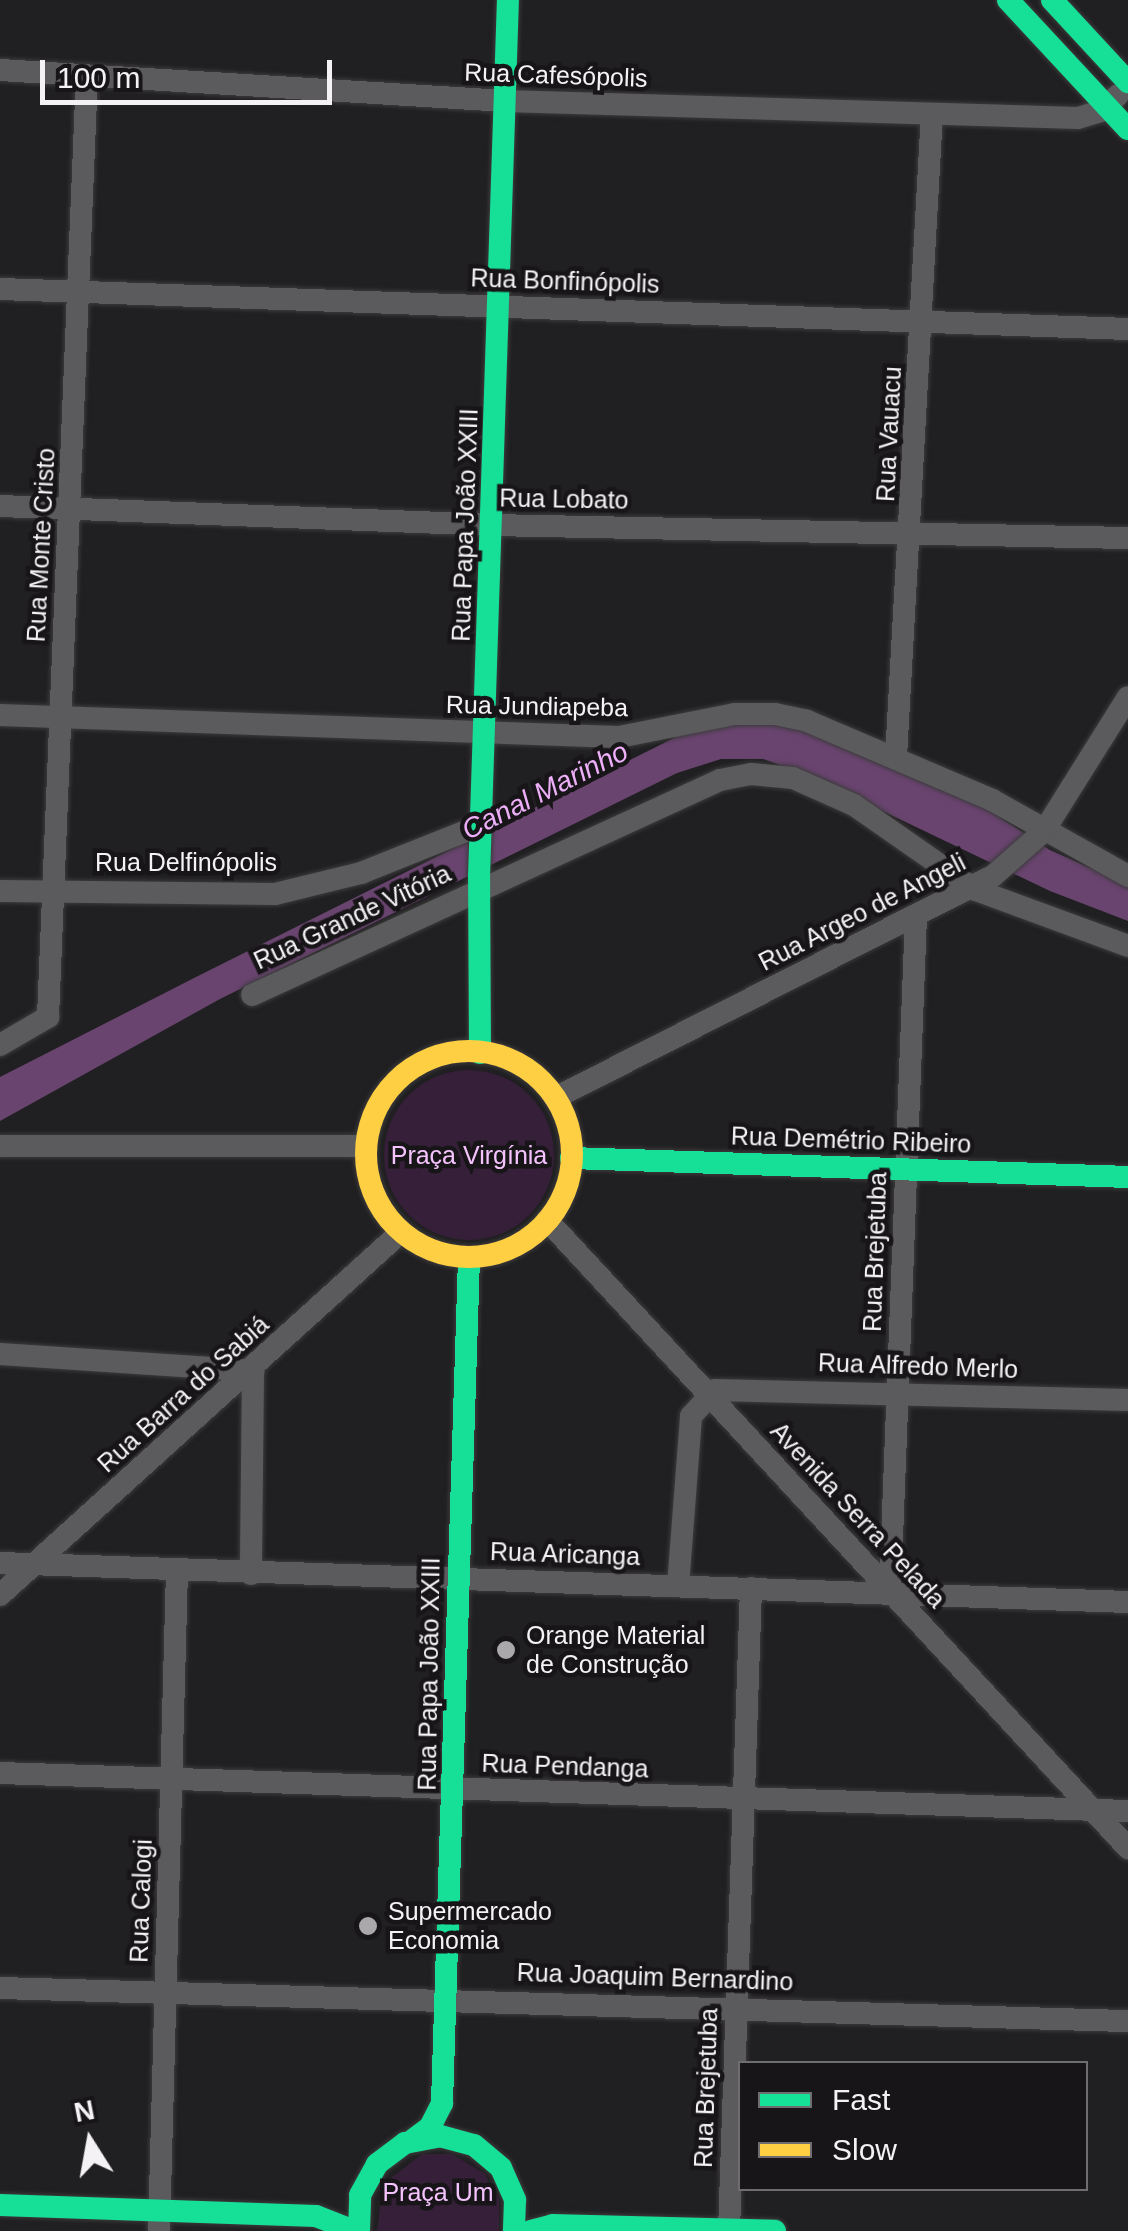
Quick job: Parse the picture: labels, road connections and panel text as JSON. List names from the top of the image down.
{
  "streets": {
    "street": [
      "Rua Cafesópolis",
      "Rua Bonfinópolis",
      "Rua Vauacu",
      "Rua Lobato",
      "Rua Papa João XXIII",
      "Rua Monte Cristo",
      "Rua Jundiapeba",
      "Rua Delfinópolis",
      "Rua Argeo de Angeli",
      "Rua Grande Vitória",
      "Rua Demétrio Ribeiro",
      "Rua Brejetuba",
      "Rua Alfredo Merlo",
      "Rua Barra do Sabiá",
      "Avenida Serra Pelada",
      "Rua Aricanga",
      "Rua Pendanga",
      "Rua Calogi",
      "Rua Joaquim Bernardino"
    ]
  },
  "crossings": [
    ["Rua Cafesópolis", "Rua Vauacu"],
    ["Rua Cafesópolis", "Rua Papa João XXIII"],
    ["Rua Cafesópolis", "Rua Monte Cristo"],
    ["Rua Bonfinópolis", "Rua Vauacu"],
    ["Rua Bonfinópolis", "Rua Papa João XXIII"],
    ["Rua Bonfinópolis", "Rua Monte Cristo"],
    ["Rua Vauacu", "Rua Lobato"],
    ["Rua Vauacu", "Rua Jundiapeba"],
    ["Rua Lobato", "Rua Papa João XXIII"],
    ["Rua Lobato", "Rua Monte Cristo"],
    ["Rua Papa João XXIII", "Rua Jundiapeba"],
    ["Rua Papa João XXIII", "Rua Delfinópolis"],
    ["Rua Papa João XXIII", "Rua Argeo de Angeli"],
    ["Rua Papa João XXIII", "Rua Grande Vitória"],
    ["Rua Papa João XXIII", "Rua Demétrio Ribeiro"],
    ["Rua Papa João XXIII", "Rua Barra do Sabiá"],
    ["Rua Papa João XXIII", "Avenida Serra Pelada"],
    ["Rua Papa João XXIII", "Rua Aricanga"],
    ["Rua Papa João XXIII", "Rua Pendanga"],
    ["Rua Papa João XXIII", "Rua Joaquim Bernardino"],
    ["Rua Monte Cristo", "Rua Jundiapeba"],
    ["Rua Monte Cristo", "Rua Delfinópolis"],
    ["Rua Jundiapeba", "Rua Argeo de Angeli"],
    ["Rua Argeo de Angeli", "Rua Grande Vitória"],
    ["Rua Argeo de Angeli", "Rua Demétrio Ribeiro"],
    ["Rua Argeo de Angeli", "Rua Brejetuba"],
    ["Rua Argeo de Angeli", "Rua Barra do Sabiá"],
    ["Rua Argeo de Angeli", "Avenida Serra Pelada"],
    ["Rua Demétrio Ribeiro", "Rua Brejetuba"],
    ["Rua Demétrio Ribeiro", "Rua Barra do Sabiá"],
    ["Rua Demétrio Ribeiro", "Avenida Serra Pelada"],
    ["Rua Brejetuba", "Rua Alfredo Merlo"],
    ["Rua Brejetuba", "Avenida Serra Pelada"],
    ["Rua Brejetuba", "Rua Aricanga"],
    ["Rua Brejetuba", "Rua Pendanga"],
    ["Rua Brejetuba", "Rua Joaquim Bernardino"],
    ["Rua Alfredo Merlo", "Avenida Serra Pelada"],
    ["Rua Barra do Sabiá", "Avenida Serra Pelada"],
    ["Rua Barra do Sabiá", "Rua Aricanga"],
    ["Avenida Serra Pelada", "Rua Aricanga"],
    ["Avenida Serra Pelada", "Rua Pendanga"],
    ["Rua Aricanga", "Rua Calogi"],
    ["Rua Pendanga", "Rua Calogi"],
    ["Rua Calogi", "Rua Joaquim Bernardino"]
  ],
  "water": ["Canal Marinho"],
  "parks": ["Praça Virgínia", "Praça Um"],
  "places": ["Orange Material de Construção", "Supermercado Economia"],
  "legend": ["Fast", "Slow"],
  "scale_bar": "100 m",
  "north": "top"
}
